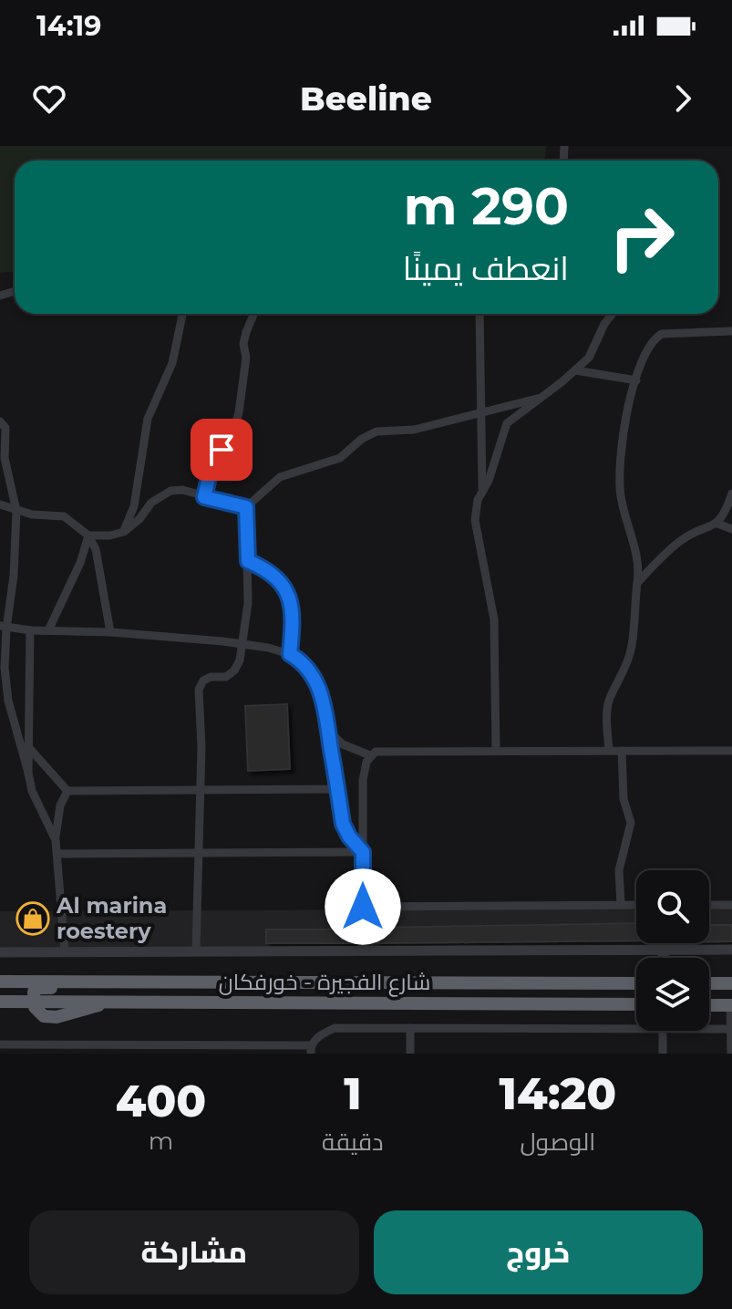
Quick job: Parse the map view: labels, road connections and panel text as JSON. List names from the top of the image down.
{
  "streets": {
    "highway": ["شارع الفجيرة - خورفكان"]
  },
  "places": {
    "shop": ["Al marina roestery"]
  },
  "page": {
    "status": "14:19",
    "header": "Beeline",
    "turn": ["290 m", "انعطف يمينًا"],
    "eta": [
      "14:20",
      "الوصول",
      "1",
      "دقيقة",
      "400",
      "m"
    ],
    "buttons": ["خروج", "مشاركة"]
  }
}
